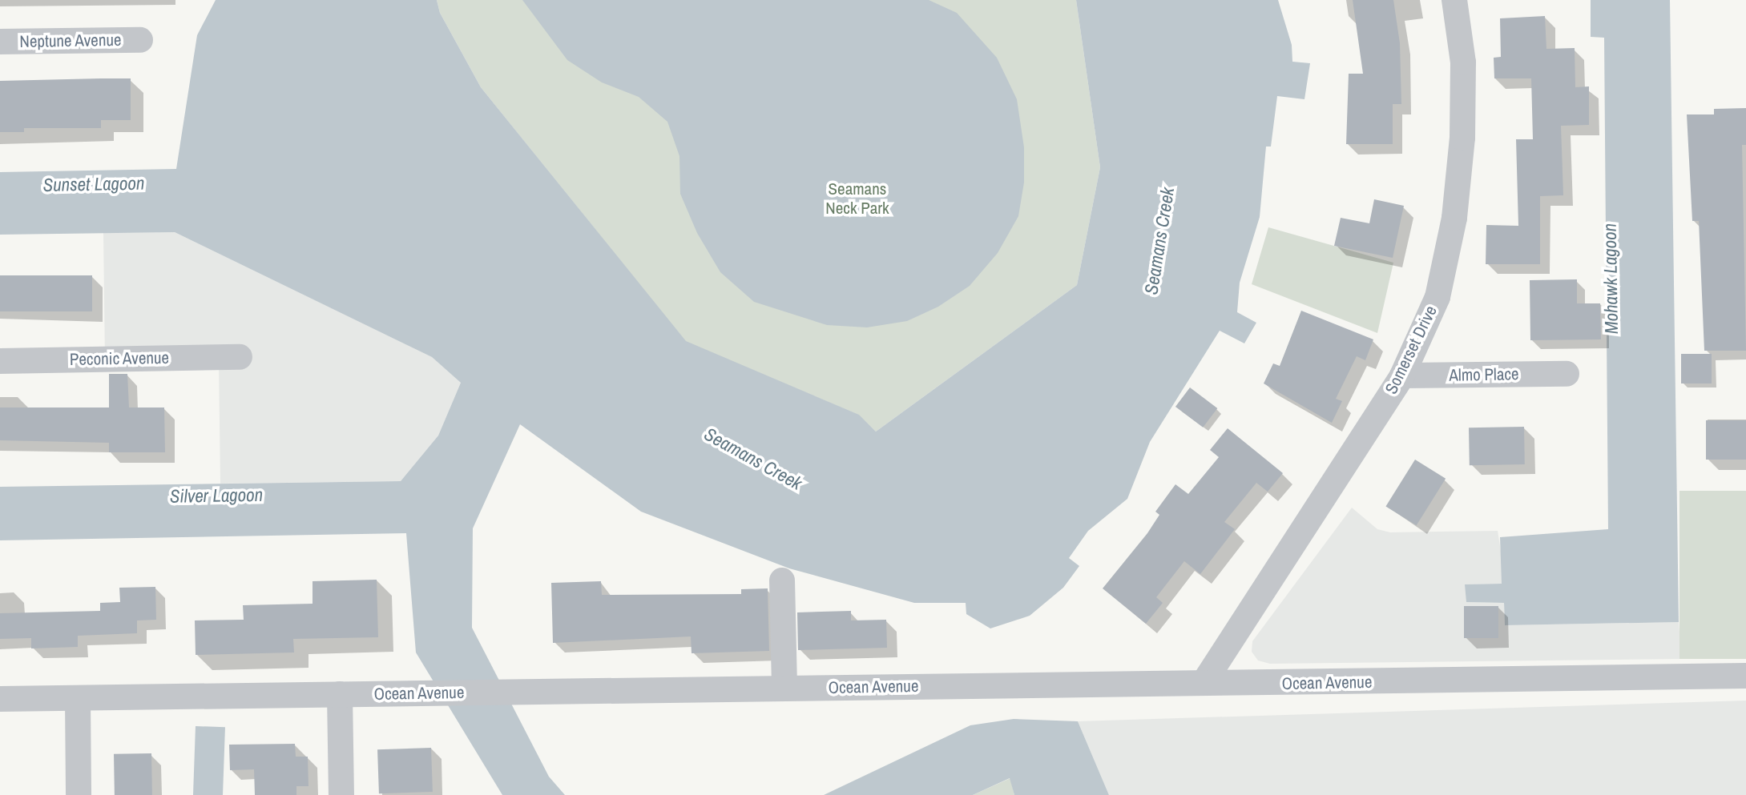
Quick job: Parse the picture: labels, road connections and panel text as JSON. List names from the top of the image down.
{
  "streets": {
    "street": [
      "Neptune Avenue",
      "Somerset Drive",
      "Peconic Avenue",
      "Almo Place",
      "Ocean Avenue"
    ]
  },
  "crossings": [
    ["Somerset Drive", "Almo Place"],
    ["Somerset Drive", "Ocean Avenue"]
  ],
  "water": [
    "Sunset Lagoon",
    "Seamans Creek",
    "Mohawk Lagoon",
    "Silver Lagoon"
  ],
  "parks": ["Seamans Neck Park"]
}
